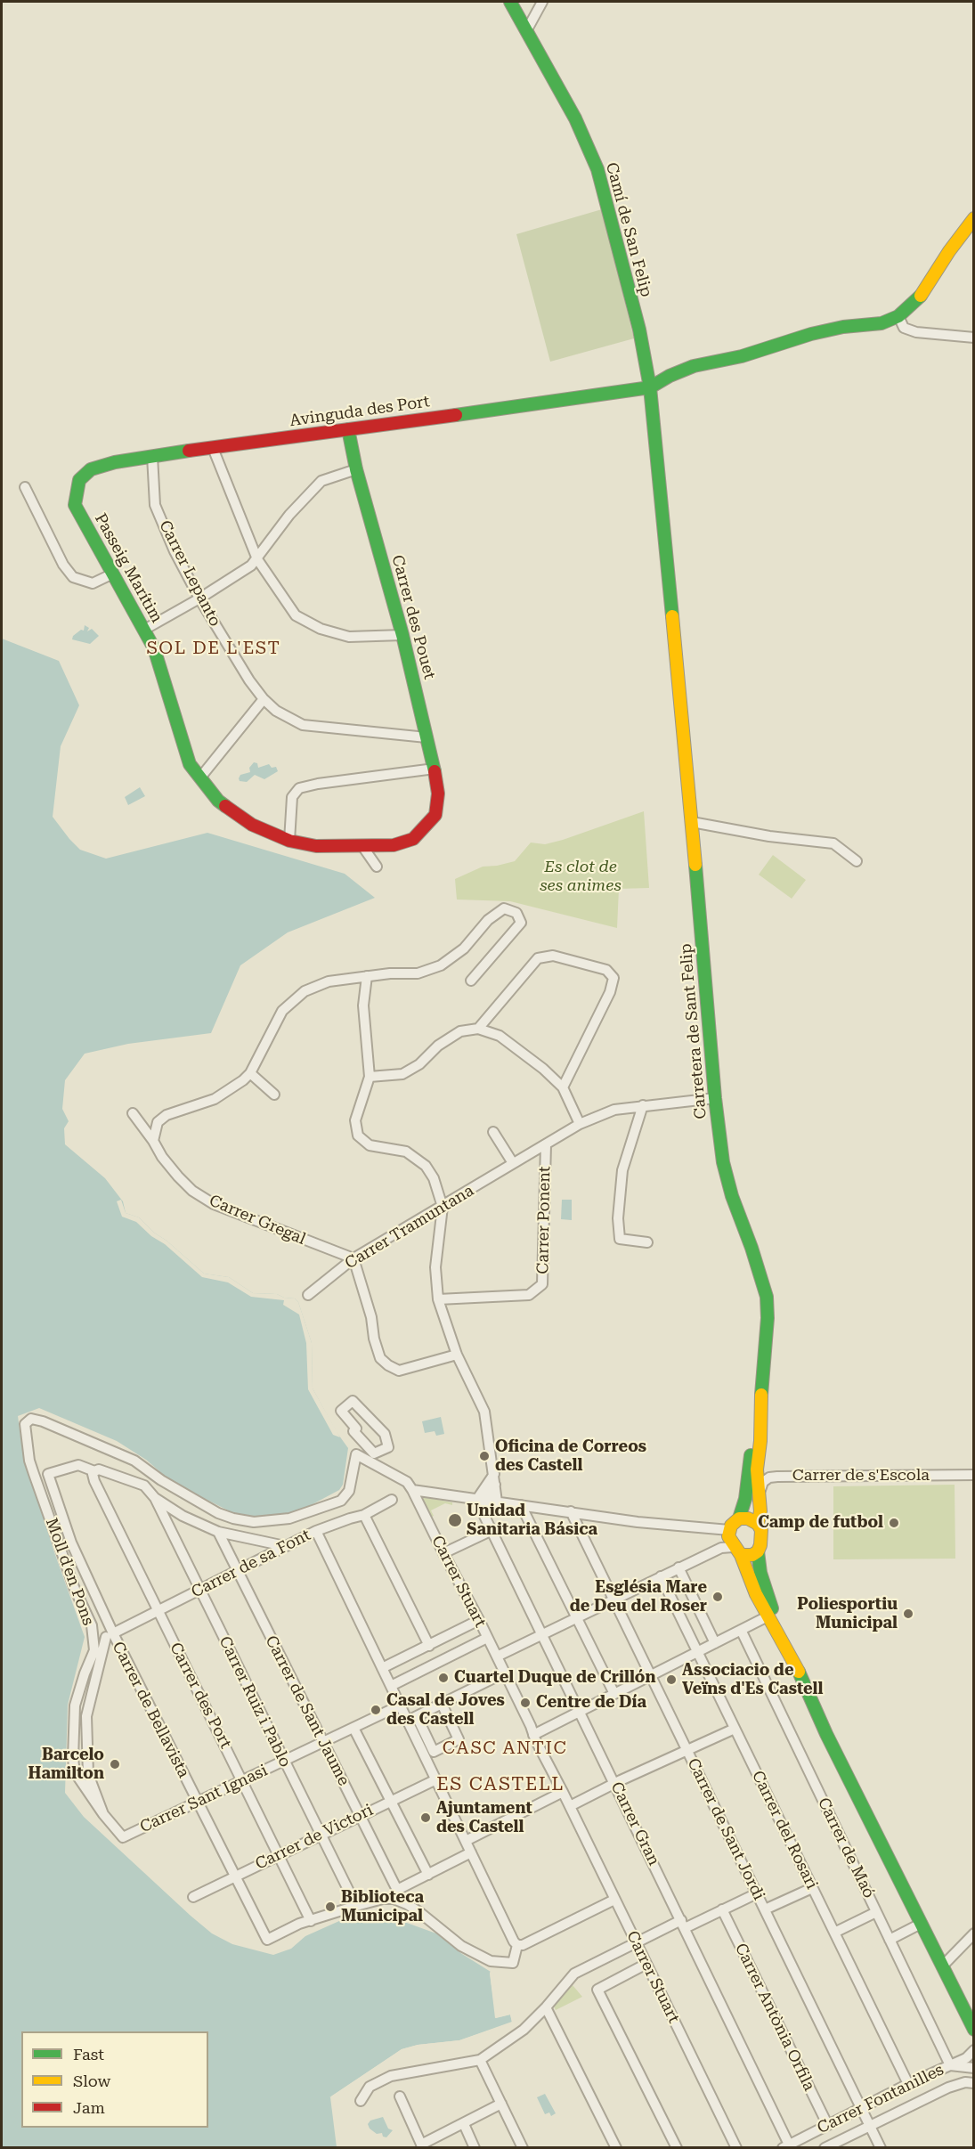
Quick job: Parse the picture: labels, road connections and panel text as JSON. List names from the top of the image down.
{
  "streets": {
    "main road": [
      "Camí de San Felip",
      "Avinguda des Port",
      "Passeig Marítim",
      "Carrer des Pouet",
      "Carretera de Sant Felip"
    ],
    "street": [
      "Carrer Lepanto",
      "Carrer Gregal",
      "Carrer Ponent",
      "Carrer Tramuntana",
      "Carrer de s'Escola",
      "Carrer de sa Font",
      "Moll d'en Pons",
      "Carrer Stuart",
      "Carrer des Port",
      "Carrer Ruiz i Pablo",
      "Carrer de Bellavista",
      "Carrer de Sant Jaume",
      "Carrer Sant Ignasi",
      "Carrer Gran",
      "Carrer de Sant Jordi",
      "Carrer del Rosari",
      "Carrer de Victori",
      "Carrer de Maó",
      "Carrer Antònia Orfila",
      "Carrer Fontanilles"
    ]
  },
  "crossings": [
    ["Camí de San Felip", "Avinguda des Port"],
    ["Camí de San Felip", "Carretera de Sant Felip"],
    ["Avinguda des Port", "Passeig Marítim"],
    ["Avinguda des Port", "Carrer Lepanto"],
    ["Avinguda des Port", "Carrer des Pouet"],
    ["Passeig Marítim", "Carrer des Pouet"],
    ["Carrer Lepanto", "Carrer des Pouet"],
    ["Carretera de Sant Felip", "Carrer Tramuntana"],
    ["Carretera de Sant Felip", "Carrer de s'Escola"],
    ["Carrer Gregal", "Carrer Tramuntana"],
    ["Carrer Ponent", "Carrer Tramuntana"],
    ["Carrer de sa Font", "Carrer des Port"],
    ["Carrer de sa Font", "Carrer Ruiz i Pablo"],
    ["Carrer de sa Font", "Carrer de Bellavista"],
    ["Carrer de sa Font", "Carrer de Sant Jaume"],
    ["Moll d'en Pons", "Carrer Stuart"],
    ["Moll d'en Pons", "Carrer Sant Ignasi"],
    ["Carrer des Port", "Carrer de Bellavista"],
    ["Carrer des Port", "Carrer Sant Ignasi"],
    ["Carrer des Port", "Carrer de Victori"],
    ["Carrer Ruiz i Pablo", "Carrer Sant Ignasi"],
    ["Carrer Ruiz i Pablo", "Carrer de Victori"],
    ["Carrer de Bellavista", "Carrer Sant Ignasi"],
    ["Carrer de Bellavista", "Carrer de Victori"],
    ["Carrer de Sant Jaume", "Carrer Sant Ignasi"],
    ["Carrer de Sant Jaume", "Carrer de Victori"],
    ["Carrer Gran", "Carrer Fontanilles"],
    ["Carrer de Sant Jordi", "Carrer Fontanilles"],
    ["Carrer del Rosari", "Carrer Fontanilles"],
    ["Carrer de Maó", "Carrer Fontanilles"],
    ["Carrer Antònia Orfila", "Carrer Fontanilles"]
  ],
  "districts": ["SOL DE L'EST", "CASC ANTIC", "ES CASTELL"],
  "parks": ["Es clot de ses animes"],
  "places": [
    "Oficina de Correos des Castell",
    "Unidad Sanitaria Básica",
    "Camp de futbol",
    "Església Mare de Deu del Roser",
    "Poliesportiu Municipal",
    "Cuartel Duque de Crillón",
    "Associacio de Veïns d'Es Castell",
    "Centre de Día",
    "Casal de Joves des Castell",
    "Barcelo Hamilton",
    "Ajuntament des Castell",
    "Biblioteca Municipal"
  ],
  "legend": ["Fast", "Slow", "Jam"]
}
